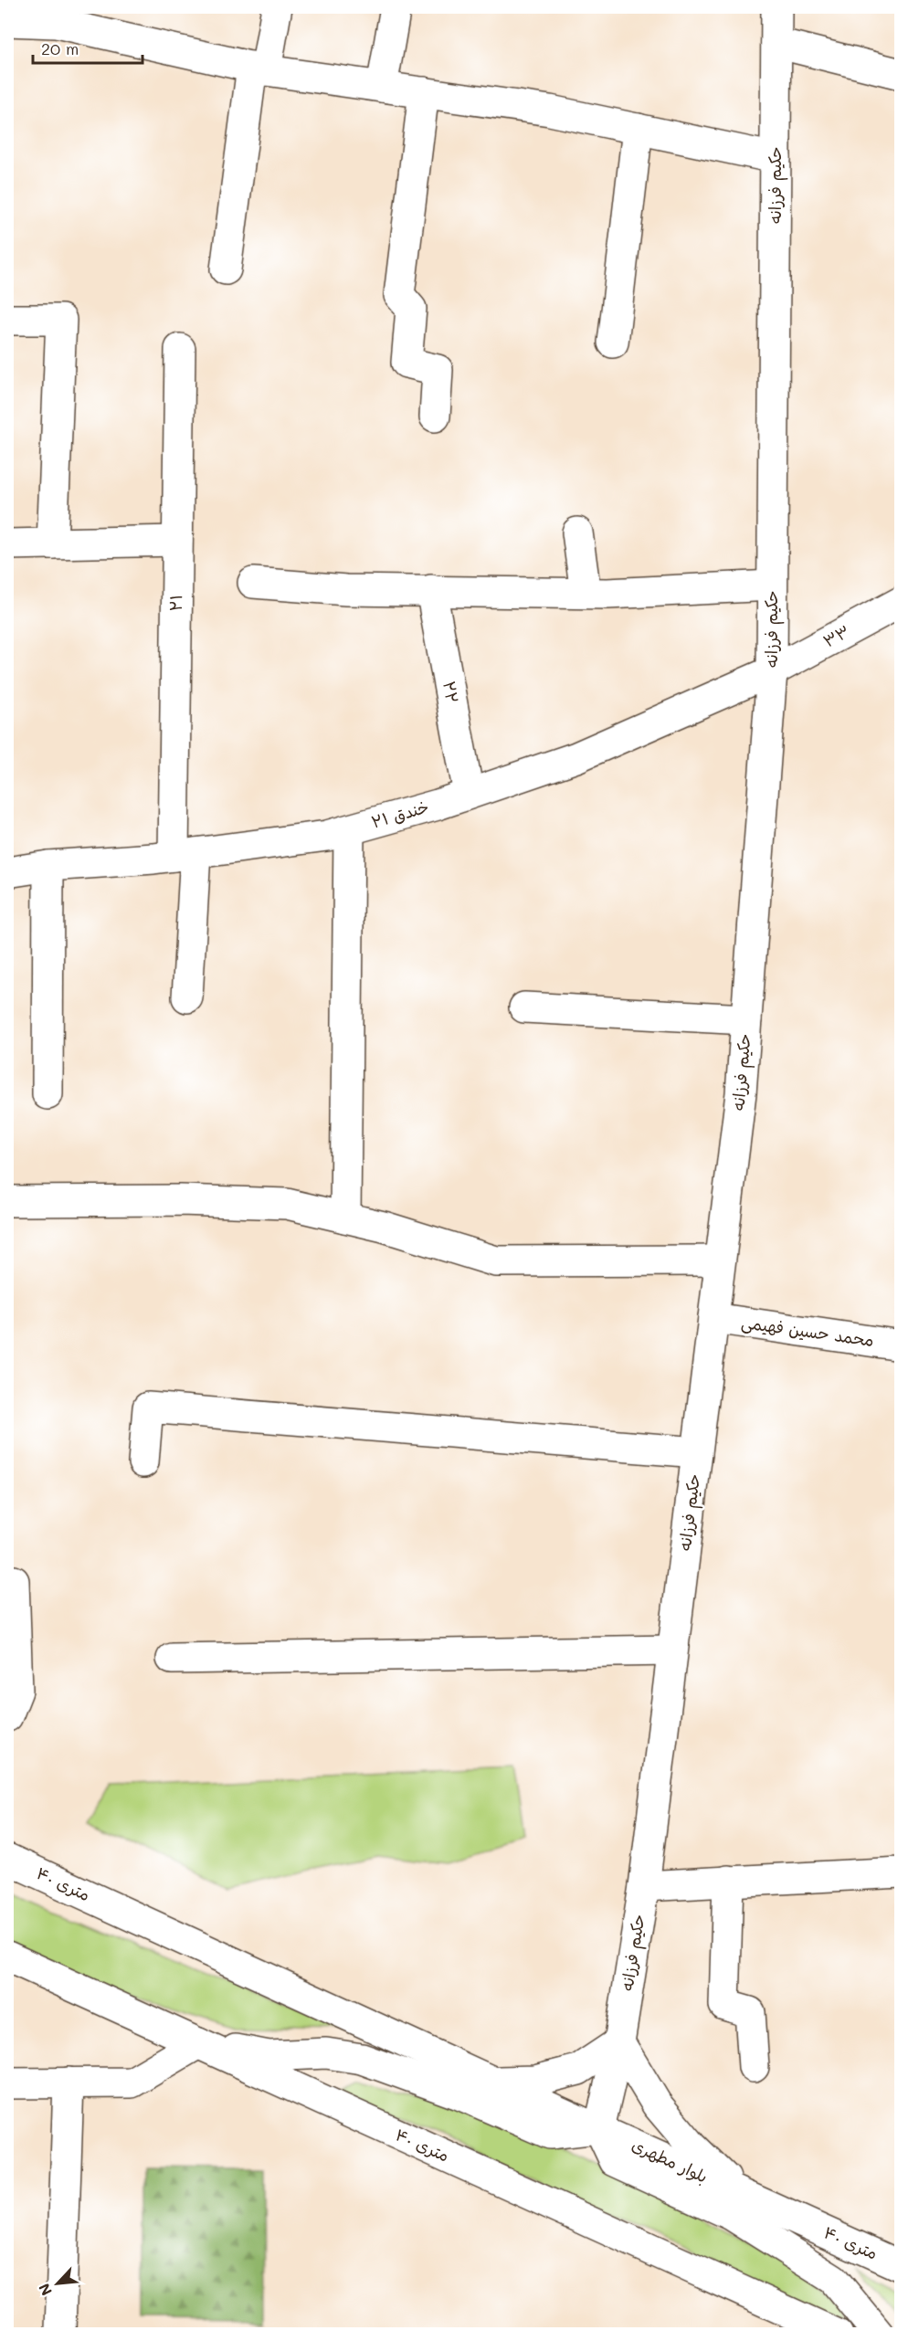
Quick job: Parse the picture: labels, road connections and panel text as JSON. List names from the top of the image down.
{
  "streets": {
    "street": [
      "حکیم فرزانه",
      "۲۱",
      "۳۳",
      "۲۲",
      "۲۱ خندق",
      "محمد حسین فهیمی",
      "۴۰ متری",
      "بلوار مطهری"
    ]
  },
  "crossings": [
    ["حکیم فرزانه", "۳۳"],
    ["حکیم فرزانه", "۲۱ خندق"],
    ["حکیم فرزانه", "محمد حسین فهیمی"],
    ["حکیم فرزانه", "۴۰ متری"],
    ["حکیم فرزانه", "بلوار مطهری"],
    ["۲۱", "۲۱ خندق"],
    ["۳۳", "۲۱ خندق"],
    ["۲۲", "۲۱ خندق"],
    ["۴۰ متری", "بلوار مطهری"]
  ],
  "scale_bar": "20 m",
  "north": "bottom left"
}
